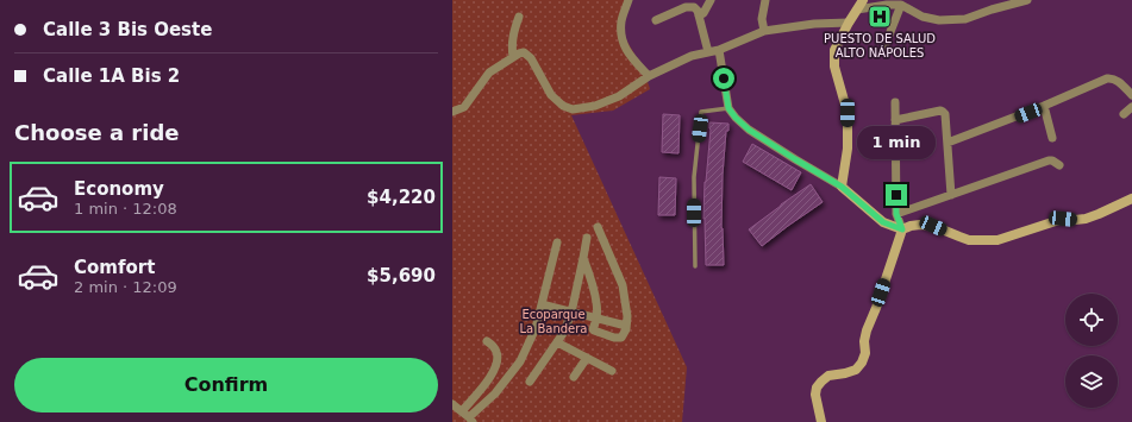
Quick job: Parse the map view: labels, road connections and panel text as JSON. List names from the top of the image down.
{
  "parks": ["Ecoparque La Bandera"],
  "places": {
    "hospital": ["PUESTO DE SALUD ALTO NÁPOLES"]
  },
  "page": {
    "banner": ["Calle 3 Bis Oeste", "Calle 1A Bis 2"],
    "heading": "Choose a ride",
    "bubble": "1 min",
    "list": [
      {
        "name": "Economy",
        "note": "1 min · 12:08",
        "value": "$4,220"
      },
      {
        "name": "Comfort",
        "note": "2 min · 12:09",
        "value": "$5,690"
      }
    ],
    "buttons": "Confirm"
  }
}
